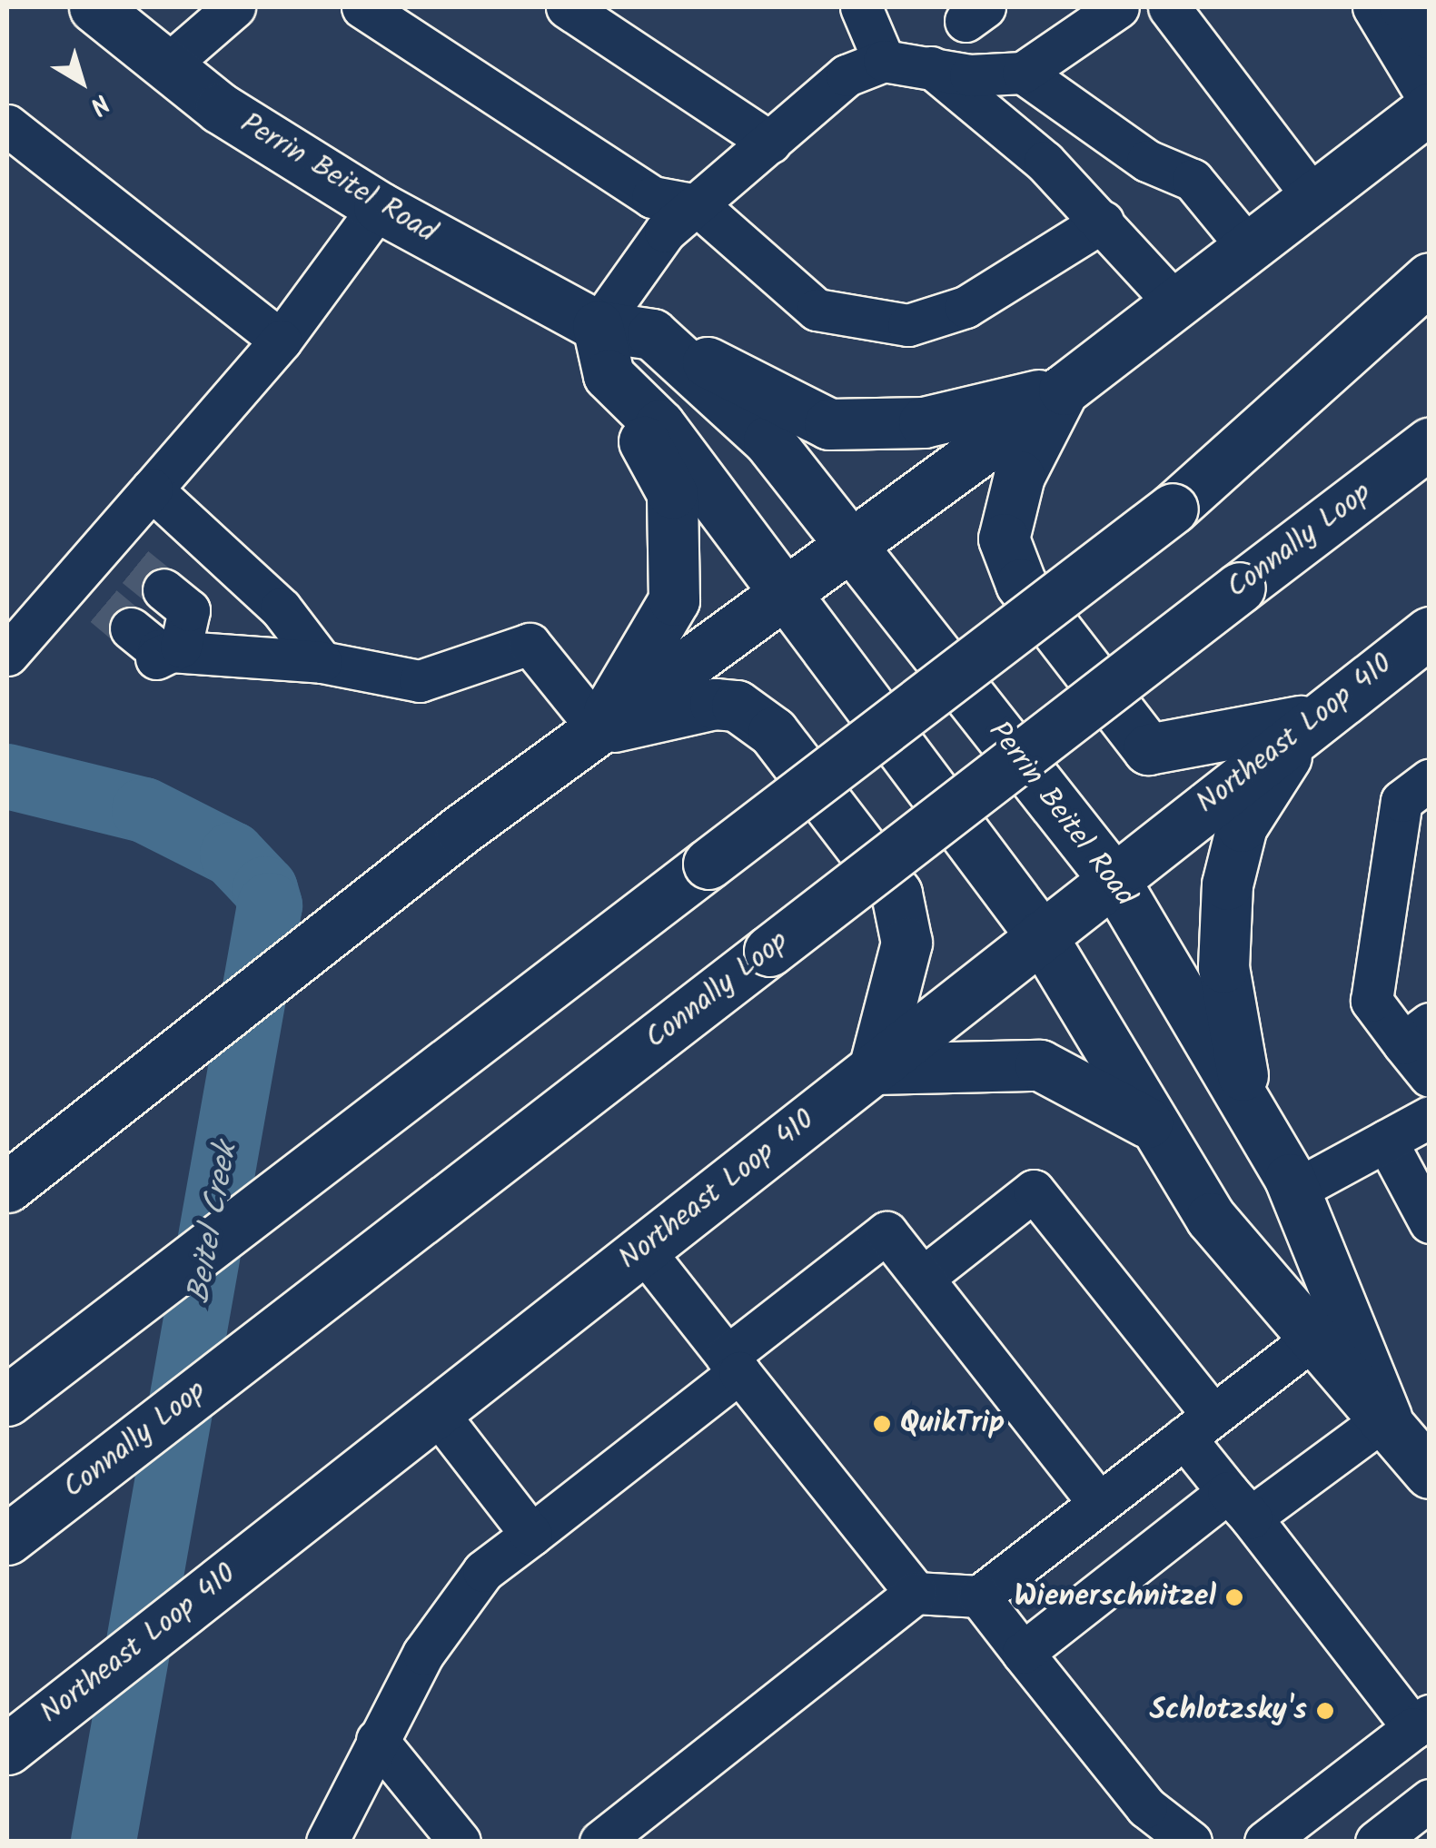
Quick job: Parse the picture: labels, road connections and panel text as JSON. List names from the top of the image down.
{
  "streets": {
    "main road": ["Perrin Beitel Road", "Connally Loop", "Northeast Loop 410"]
  },
  "crossings": [
    ["Perrin Beitel Road", "Northeast Loop 410"]
  ],
  "water": ["Beitel Creek"],
  "places": ["QuikTrip", "Wienerschnitzel", "Schlotzsky's"],
  "north": "bottom right"
}
